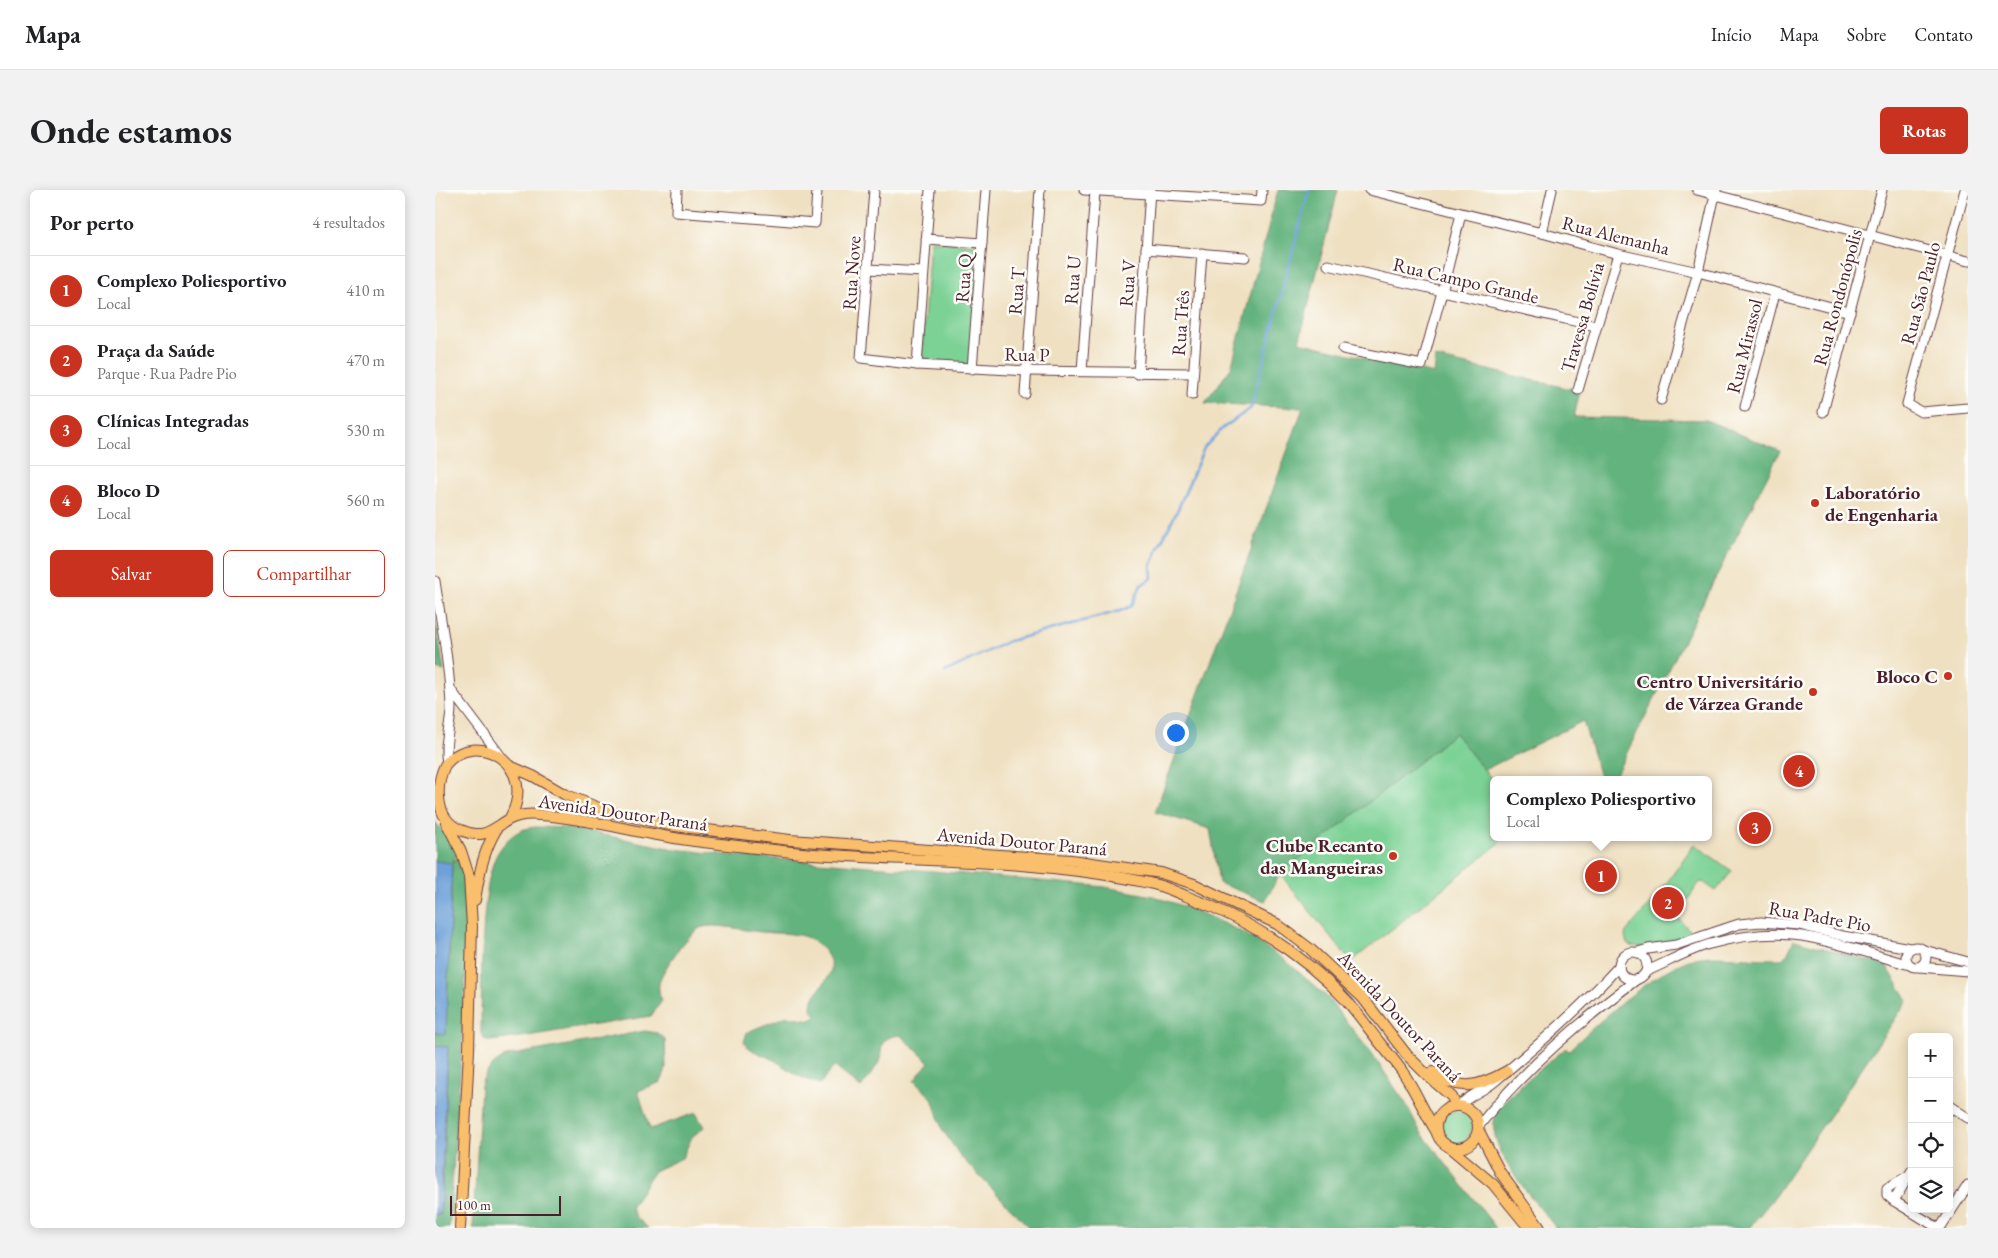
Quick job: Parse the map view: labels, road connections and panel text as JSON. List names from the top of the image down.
{
  "streets": {
    "main road": ["Avenida Doutor Paraná"],
    "street": [
      "Rua Alemanha",
      "Rua Nove",
      "Rua Q",
      "Rua U",
      "Rua Campo Grande",
      "Rua V",
      "Rua T",
      "Rua São Paulo",
      "Rua Rondonópolis",
      "Travessa Bolívia",
      "Rua Três",
      "Rua Mirassol",
      "Rua P",
      "Rua Padre Pio"
    ]
  },
  "crossings": [
    ["Rua Alemanha", "Rua Rondonópolis"],
    ["Rua Alemanha", "Travessa Bolívia"],
    ["Rua Alemanha", "Rua Mirassol"],
    ["Rua Nove", "Rua P"],
    ["Rua Q", "Rua P"],
    ["Rua U", "Rua P"],
    ["Rua Campo Grande", "Travessa Bolívia"],
    ["Rua V", "Rua P"],
    ["Rua T", "Rua P"],
    ["Rua Três", "Rua P"]
  ],
  "places": [
    "Laboratório de Engenharia",
    "Bloco C",
    "Centro Universitário de Várzea Grande",
    "Clube Recanto das Mangueiras"
  ],
  "scale_bar": "100 m",
  "page": {
    "header": "Mapa",
    "nav": [
      "Início",
      "Mapa",
      "Sobre",
      "Contato"
    ],
    "buttons": [
      "Rotas",
      ["Salvar", "Compartilhar"]
    ],
    "title": "Onde estamos",
    "heading": ["Por perto", "4 resultados"],
    "list": [
      {
        "mark": "1",
        "name": "Complexo Poliesportivo",
        "note": "Local",
        "value": "410 m"
      },
      {
        "mark": "2",
        "name": "Praça da Saúde",
        "note": "Parque · Rua Padre Pio",
        "value": "470 m"
      },
      {
        "mark": "3",
        "name": "Clínicas Integradas",
        "note": "Local",
        "value": "530 m"
      },
      {
        "mark": "4",
        "name": "Bloco D",
        "note": "Local",
        "value": "560 m"
      }
    ],
    "pins": [
      "4",
      "3",
      "1",
      "2"
    ],
    "popup": ["Complexo Poliesportivo", "Local"],
    "map_buttons": ["+", "−"],
    "scale": "100 m"
  }
}
